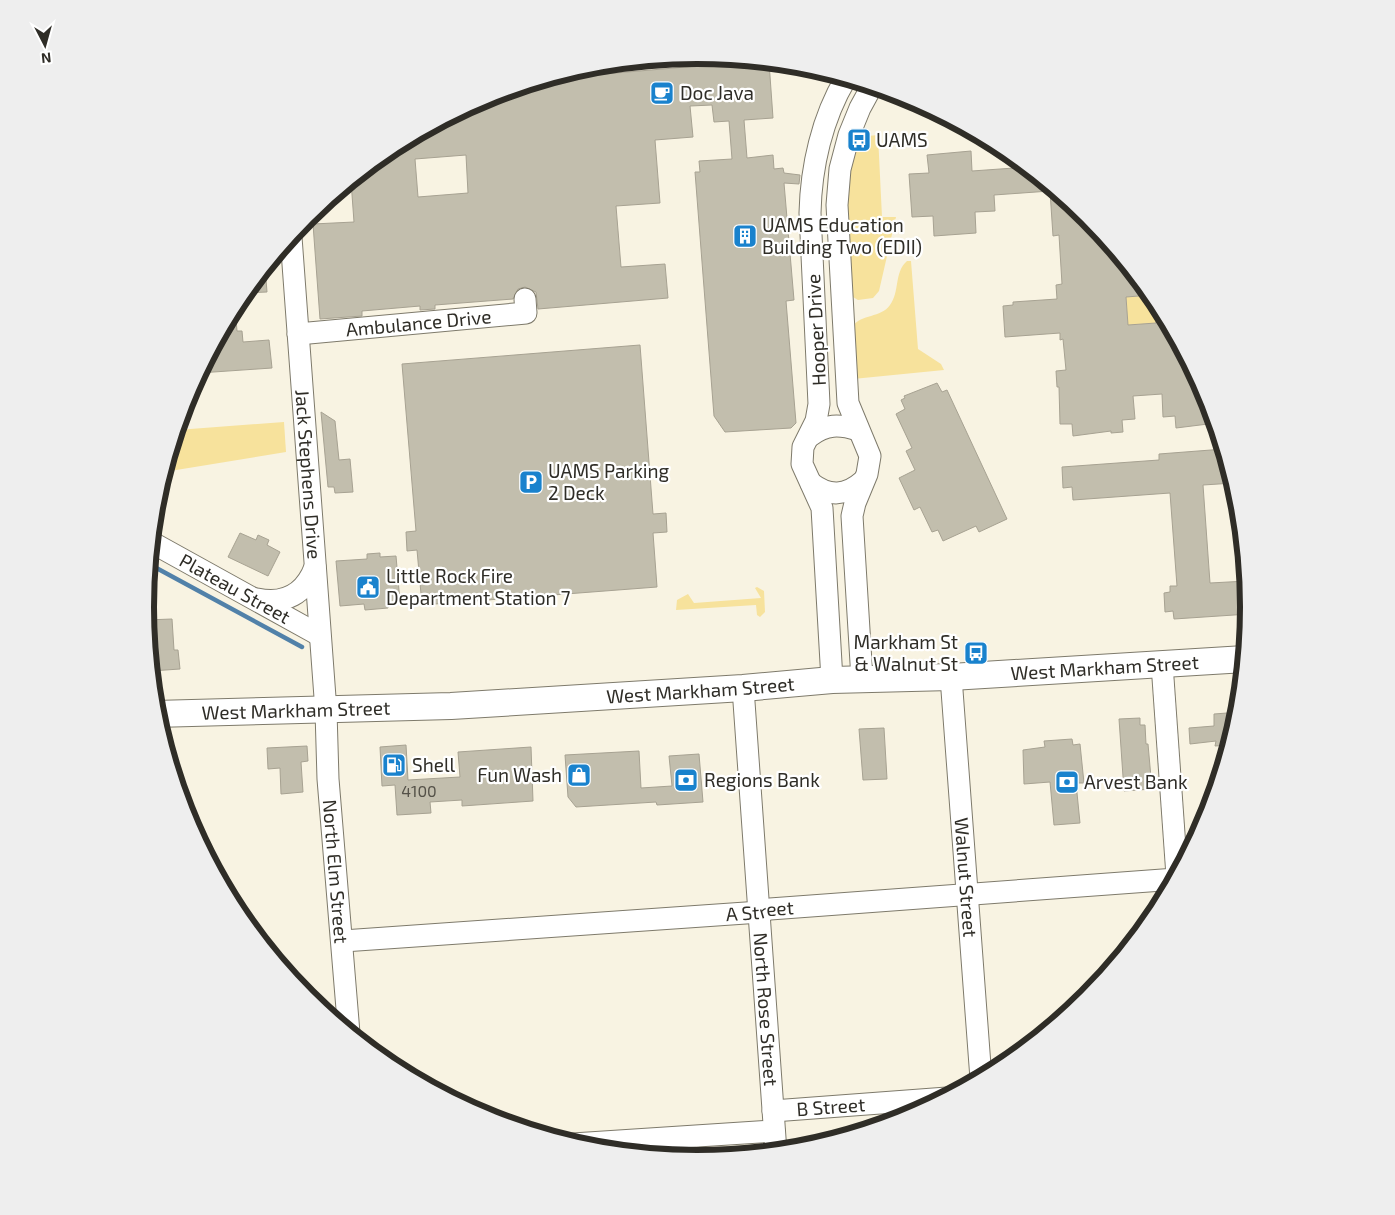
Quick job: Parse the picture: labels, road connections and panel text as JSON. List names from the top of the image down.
{
  "streets": {
    "main road": ["West Markham Street"],
    "street": [
      "Ambulance Drive",
      "Hooper Drive",
      "Jack Stephens Drive",
      "Plateau Street",
      "North Elm Street",
      "Walnut Street",
      "A Street",
      "North Rose Street",
      "B Street"
    ]
  },
  "crossings": [
    ["Ambulance Drive", "Jack Stephens Drive"],
    ["Hooper Drive", "West Markham Street"],
    ["Jack Stephens Drive", "Plateau Street"],
    ["Jack Stephens Drive", "West Markham Street"],
    ["Jack Stephens Drive", "North Elm Street"],
    ["West Markham Street", "North Elm Street"],
    ["West Markham Street", "Walnut Street"],
    ["West Markham Street", "North Rose Street"],
    ["North Elm Street", "A Street"],
    ["Walnut Street", "A Street"],
    ["A Street", "North Rose Street"],
    ["North Rose Street", "B Street"]
  ],
  "places": {
    "cafe": ["Doc Java"],
    "bus stop": ["UAMS", "Markham St & Walnut St"],
    "building": ["UAMS Education Building Two (EDII)"],
    "parking": ["UAMS Parking 2 Deck"],
    "public building": ["Little Rock Fire Department Station 7"],
    "fuel station": ["Shell"],
    "shop": ["Fun Wash"],
    "bank": ["Regions Bank", "Arvest Bank"]
  },
  "house_numbers": ["4100"],
  "north": "bottom"
}
